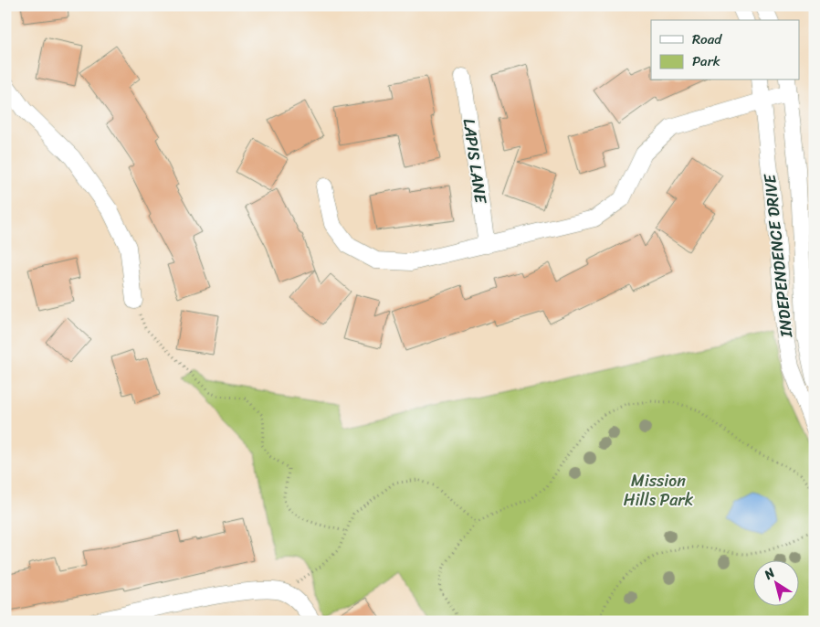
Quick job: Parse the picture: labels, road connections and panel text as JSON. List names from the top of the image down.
{
  "streets": {
    "street": ["LAPIS LANE", "INDEPENDENCE DRIVE"]
  },
  "parks": ["Mission Hills Park"],
  "legend": ["Road", "Park"],
  "north": "top left"
}
